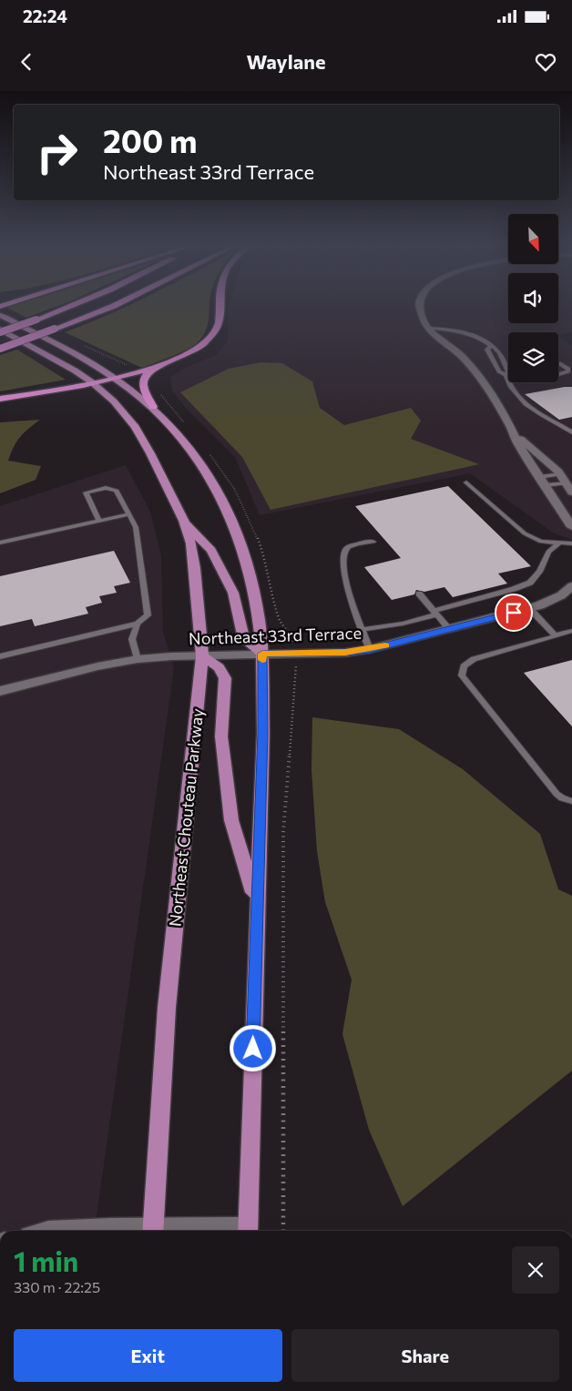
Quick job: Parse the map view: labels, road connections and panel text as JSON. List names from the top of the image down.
{
  "streets": {
    "main road": ["Northeast Chouteau Parkway"],
    "street": ["Northeast 33rd Terrace"]
  },
  "crossings": [
    ["Northeast 33rd Terrace", "Northeast Chouteau Parkway"]
  ],
  "north": "bottom right",
  "page": {
    "status": "22:24",
    "header": "Waylane",
    "turn": ["200 m", "Northeast 33rd Terrace"],
    "heading": ["1 min", "330 m · 22:25"],
    "buttons": ["Exit", "Share"]
  }
}
